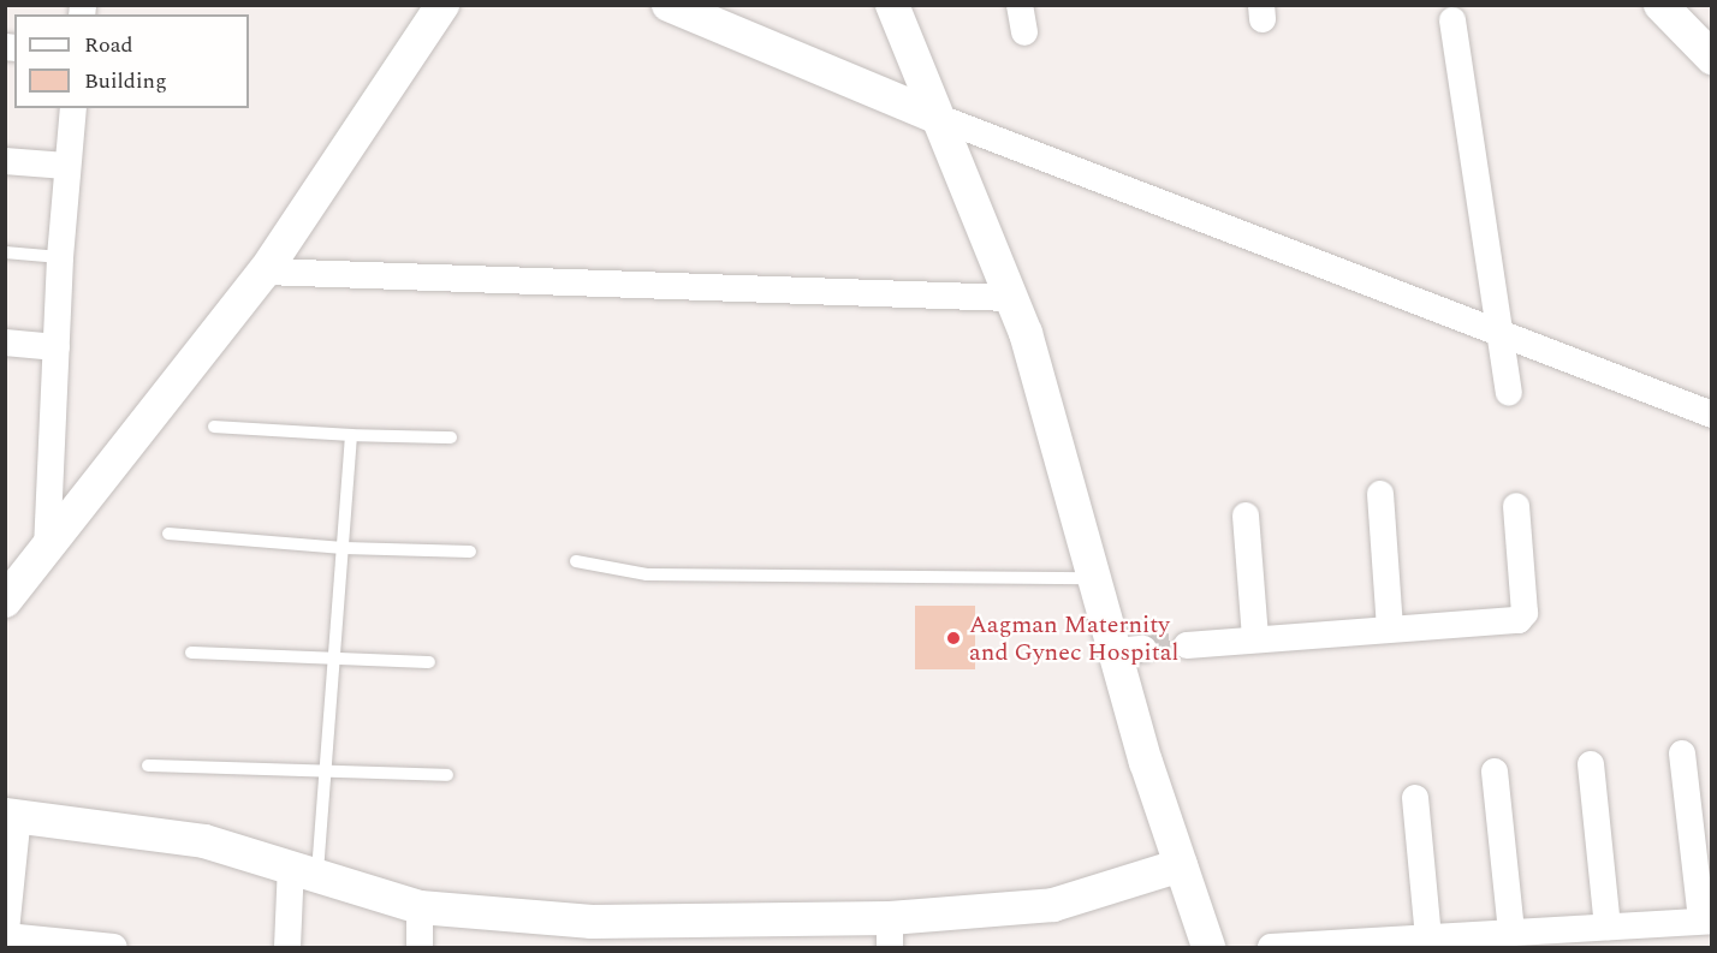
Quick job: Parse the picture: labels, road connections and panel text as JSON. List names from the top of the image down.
{
  "places": ["Aagman Maternity and Gynec Hospital"],
  "legend": ["Road", "Building"]
}
